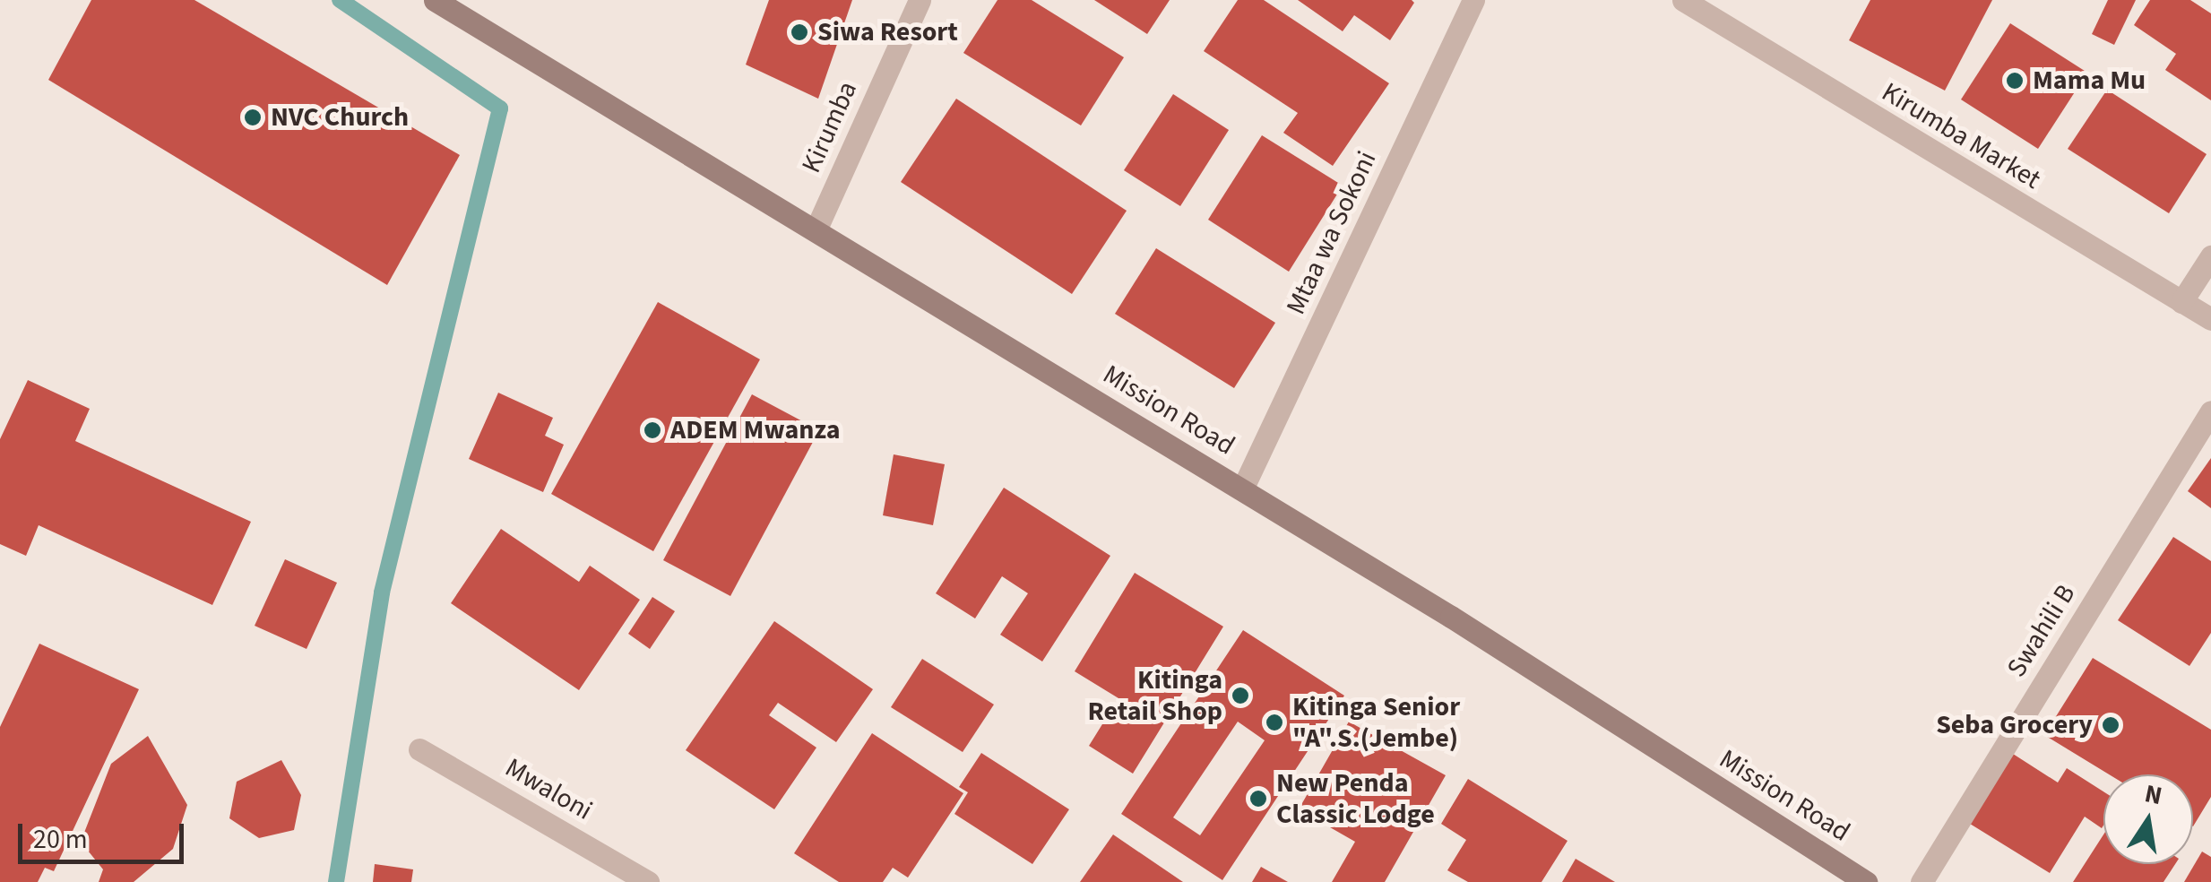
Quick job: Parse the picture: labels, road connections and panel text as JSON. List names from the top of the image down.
{
  "streets": {
    "street": [
      "Kirumba",
      "Kirumba Market",
      "Mtaa wa Sokoni",
      "Mission Road",
      "Swahili B",
      "Mwaloni"
    ]
  },
  "crossings": [
    ["Kirumba", "Mission Road"],
    ["Mtaa wa Sokoni", "Mission Road"]
  ],
  "places": [
    "Siwa Resort",
    "Mama Mu",
    "NVC Church",
    "ADEM Mwanza",
    "Kitinga Retail Shop",
    "Kitinga Senior \"A\".S.(Jembe)",
    "Seba Grocery",
    "New Penda Classic Lodge"
  ],
  "scale_bar": "20 m",
  "north": "top"
}
